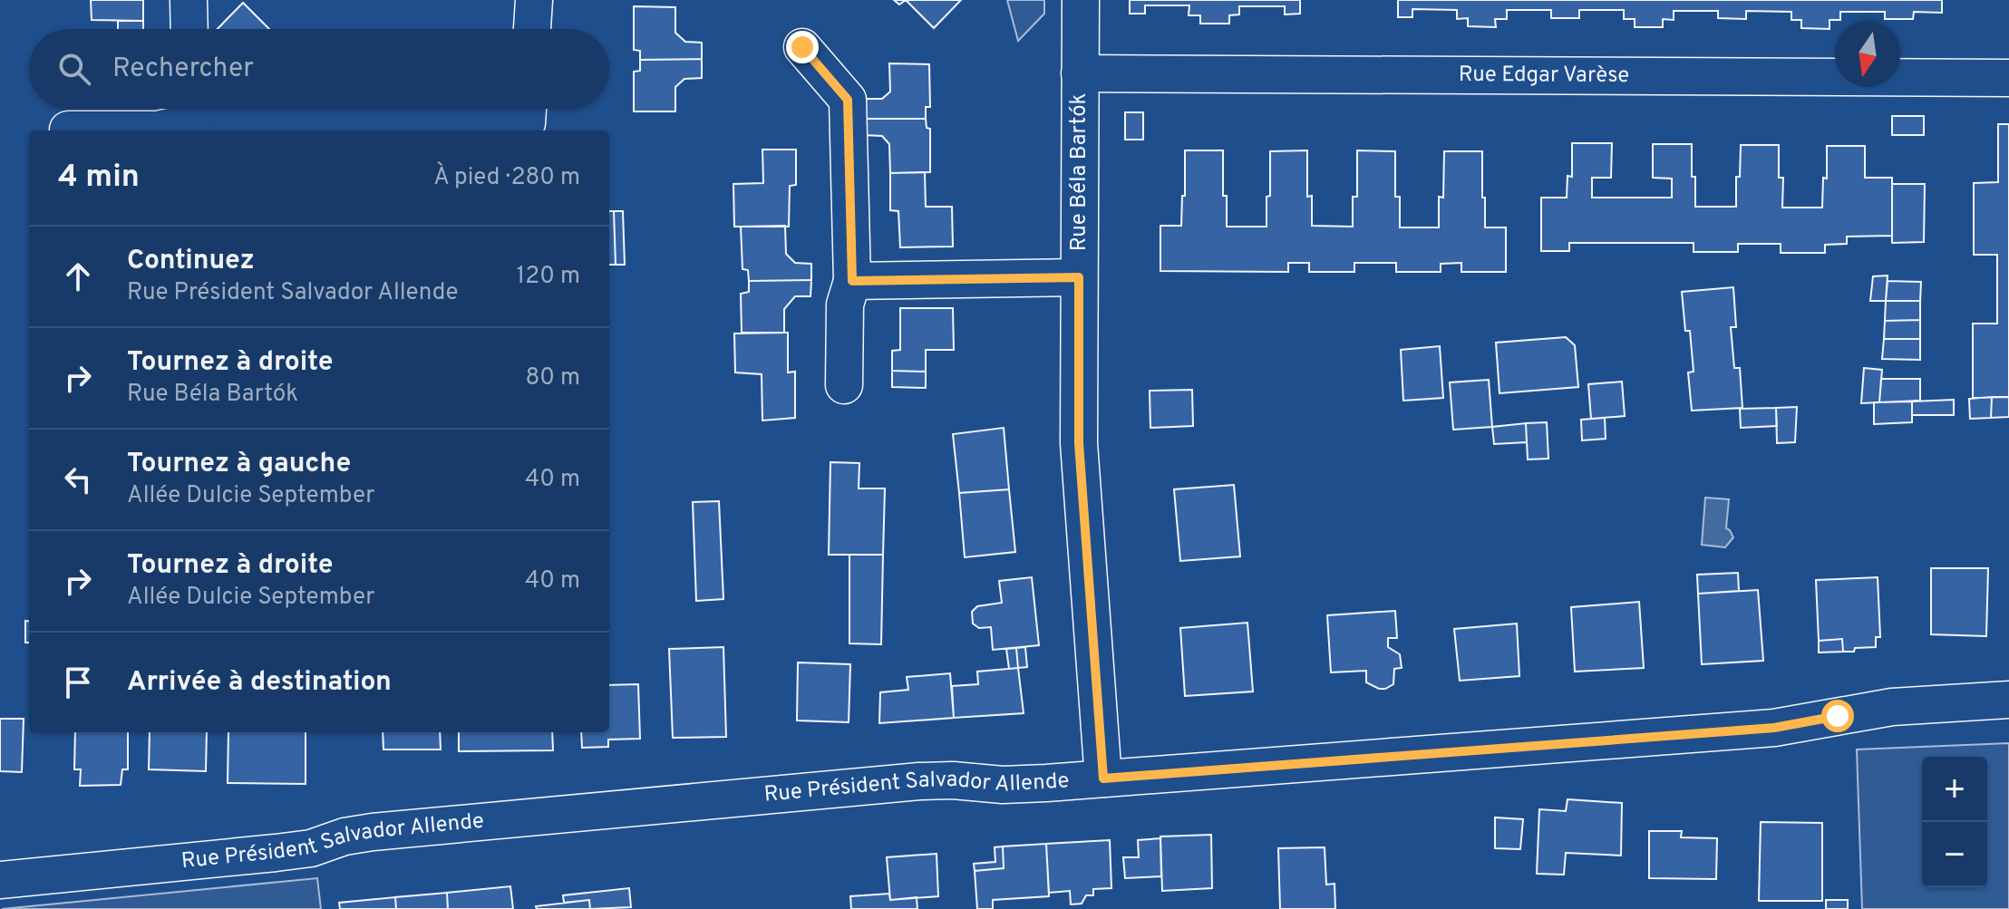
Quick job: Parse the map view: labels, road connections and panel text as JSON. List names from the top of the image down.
{
  "streets": {
    "street": ["Rue Edgar Varèse", "Rue Béla Bartók", "Rue Président Salvador Allende"]
  },
  "crossings": [
    ["Rue Edgar Varèse", "Rue Béla Bartók"],
    ["Rue Béla Bartók", "Rue Président Salvador Allende"]
  ],
  "north": "bottom",
  "page": {
    "search": "Rechercher",
    "heading": ["4 min", "À pied · 280 m"],
    "list": [
      ["Continuez", "Rue Président Salvador Allende", "120 m"],
      ["Tournez à droite", "Rue Béla Bartók", "80 m"],
      ["Tournez à gauche", "Allée Dulcie September", "40 m"],
      ["Tournez à droite", "Allée Dulcie September", "40 m"],
      "Arrivée à destination"
    ],
    "map_buttons": ["+", "−"]
  }
}
